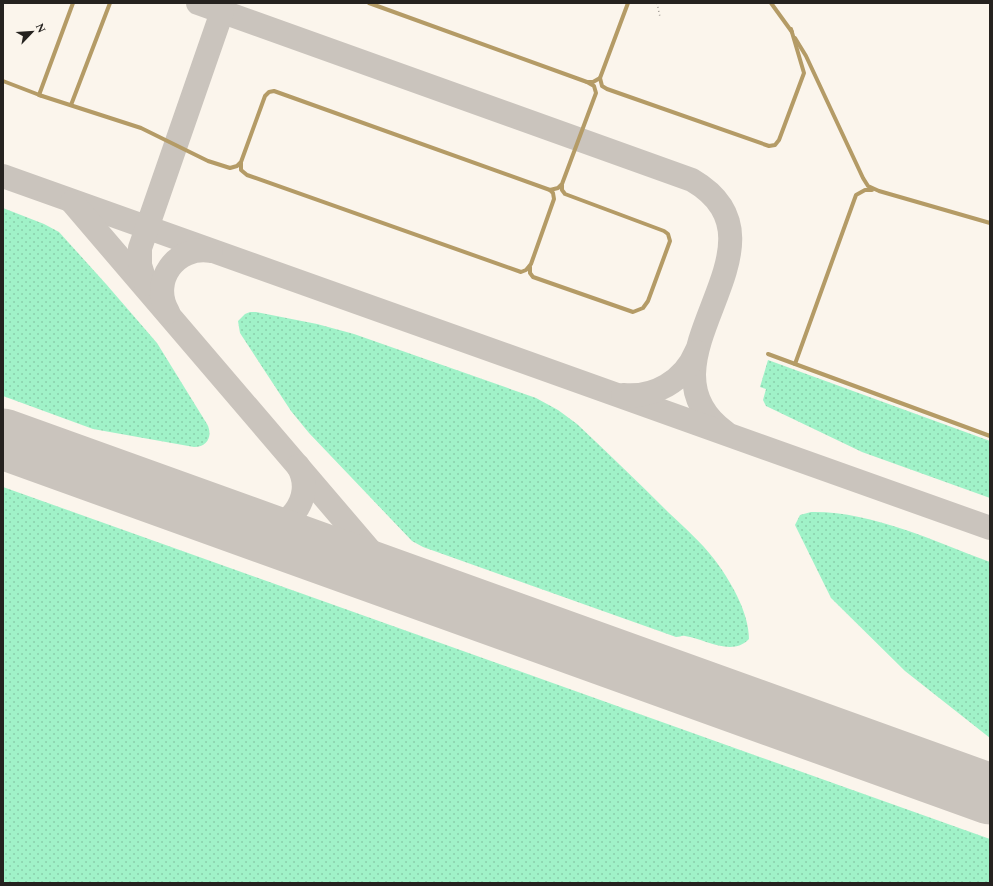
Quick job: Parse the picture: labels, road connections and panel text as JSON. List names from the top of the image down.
{
  "north": "top right"
}
